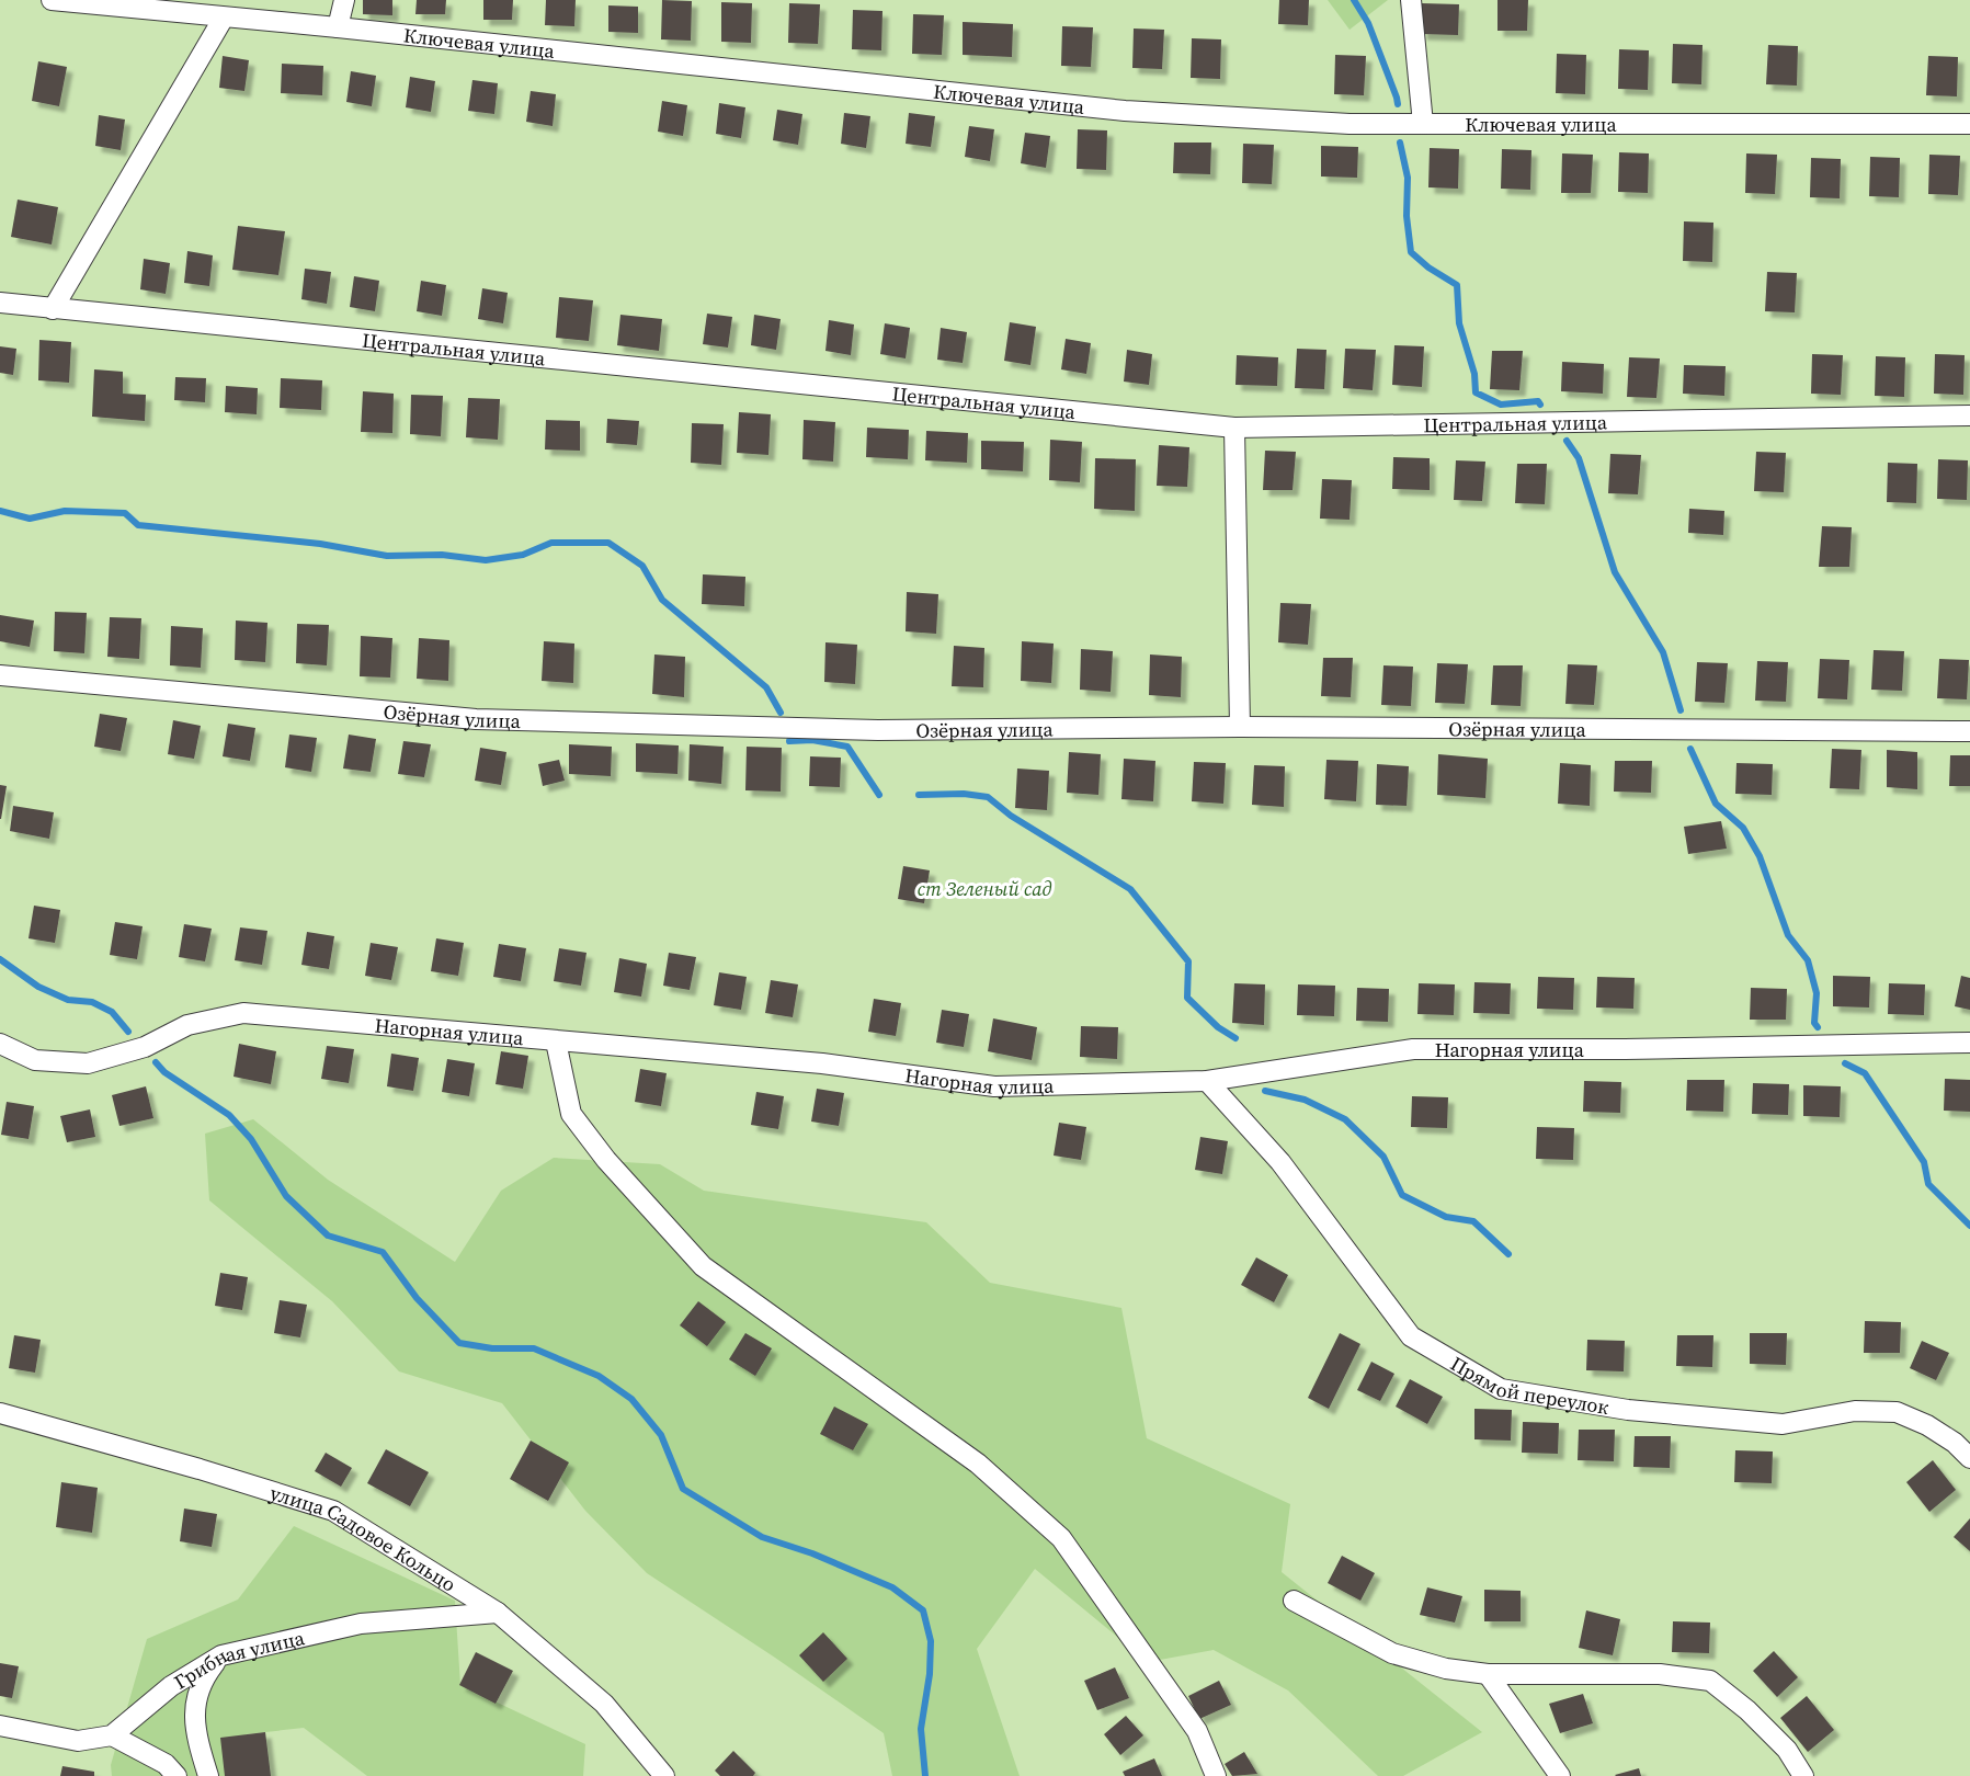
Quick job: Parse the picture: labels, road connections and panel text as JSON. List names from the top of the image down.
{
  "streets": {
    "street": [
      "Ключевая улица",
      "Центральная улица",
      "Озёрная улица",
      "Нагорная улица",
      "Прямой переулок",
      "улица Садовое Кольцо",
      "Грибная улица"
    ]
  },
  "crossings": [
    ["Нагорная улица", "Прямой переулок"],
    ["улица Садовое Кольцо", "Грибная улица"]
  ],
  "parks": ["ст Зеленый сад"]
}
